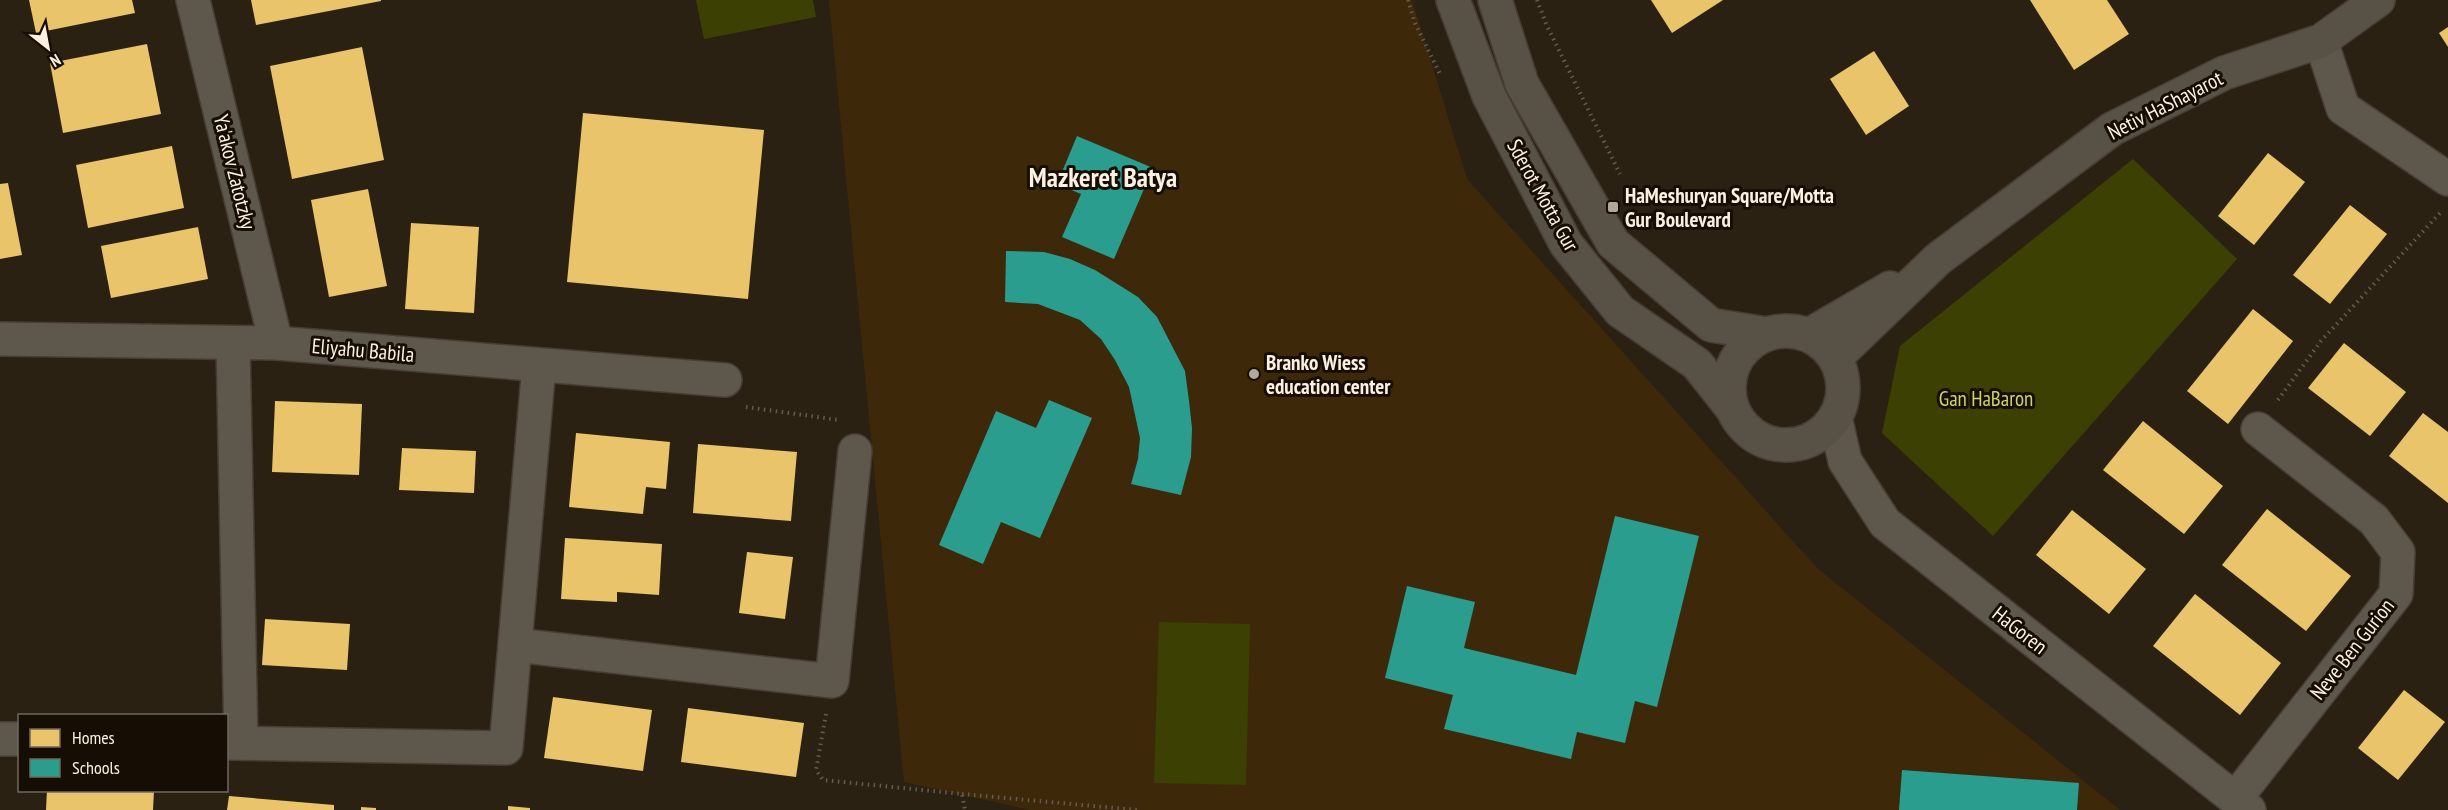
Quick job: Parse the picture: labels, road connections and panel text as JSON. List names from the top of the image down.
{
  "streets": {
    "street": [
      "Netiv HaShayarot",
      "Ya'akov Zatotzky",
      "Sderot Motta Gur",
      "Eliyahu Babila",
      "HaGoren",
      "Neve Ben Gurion"
    ]
  },
  "crossings": [
    ["Netiv HaShayarot", "Sderot Motta Gur"],
    ["Netiv HaShayarot", "HaGoren"],
    ["Ya'akov Zatotzky", "Eliyahu Babila"],
    ["Sderot Motta Gur", "HaGoren"],
    ["HaGoren", "Neve Ben Gurion"]
  ],
  "districts": ["Mazkeret Batya"],
  "parks": ["Gan HaBaron"],
  "places": {
    "transit": ["HaMeshuryan Square/Motta Gur Boulevard"],
    "other": ["Branko Wiess education center"]
  },
  "legend": ["Homes", "Schools"],
  "north": "bottom right"
}
